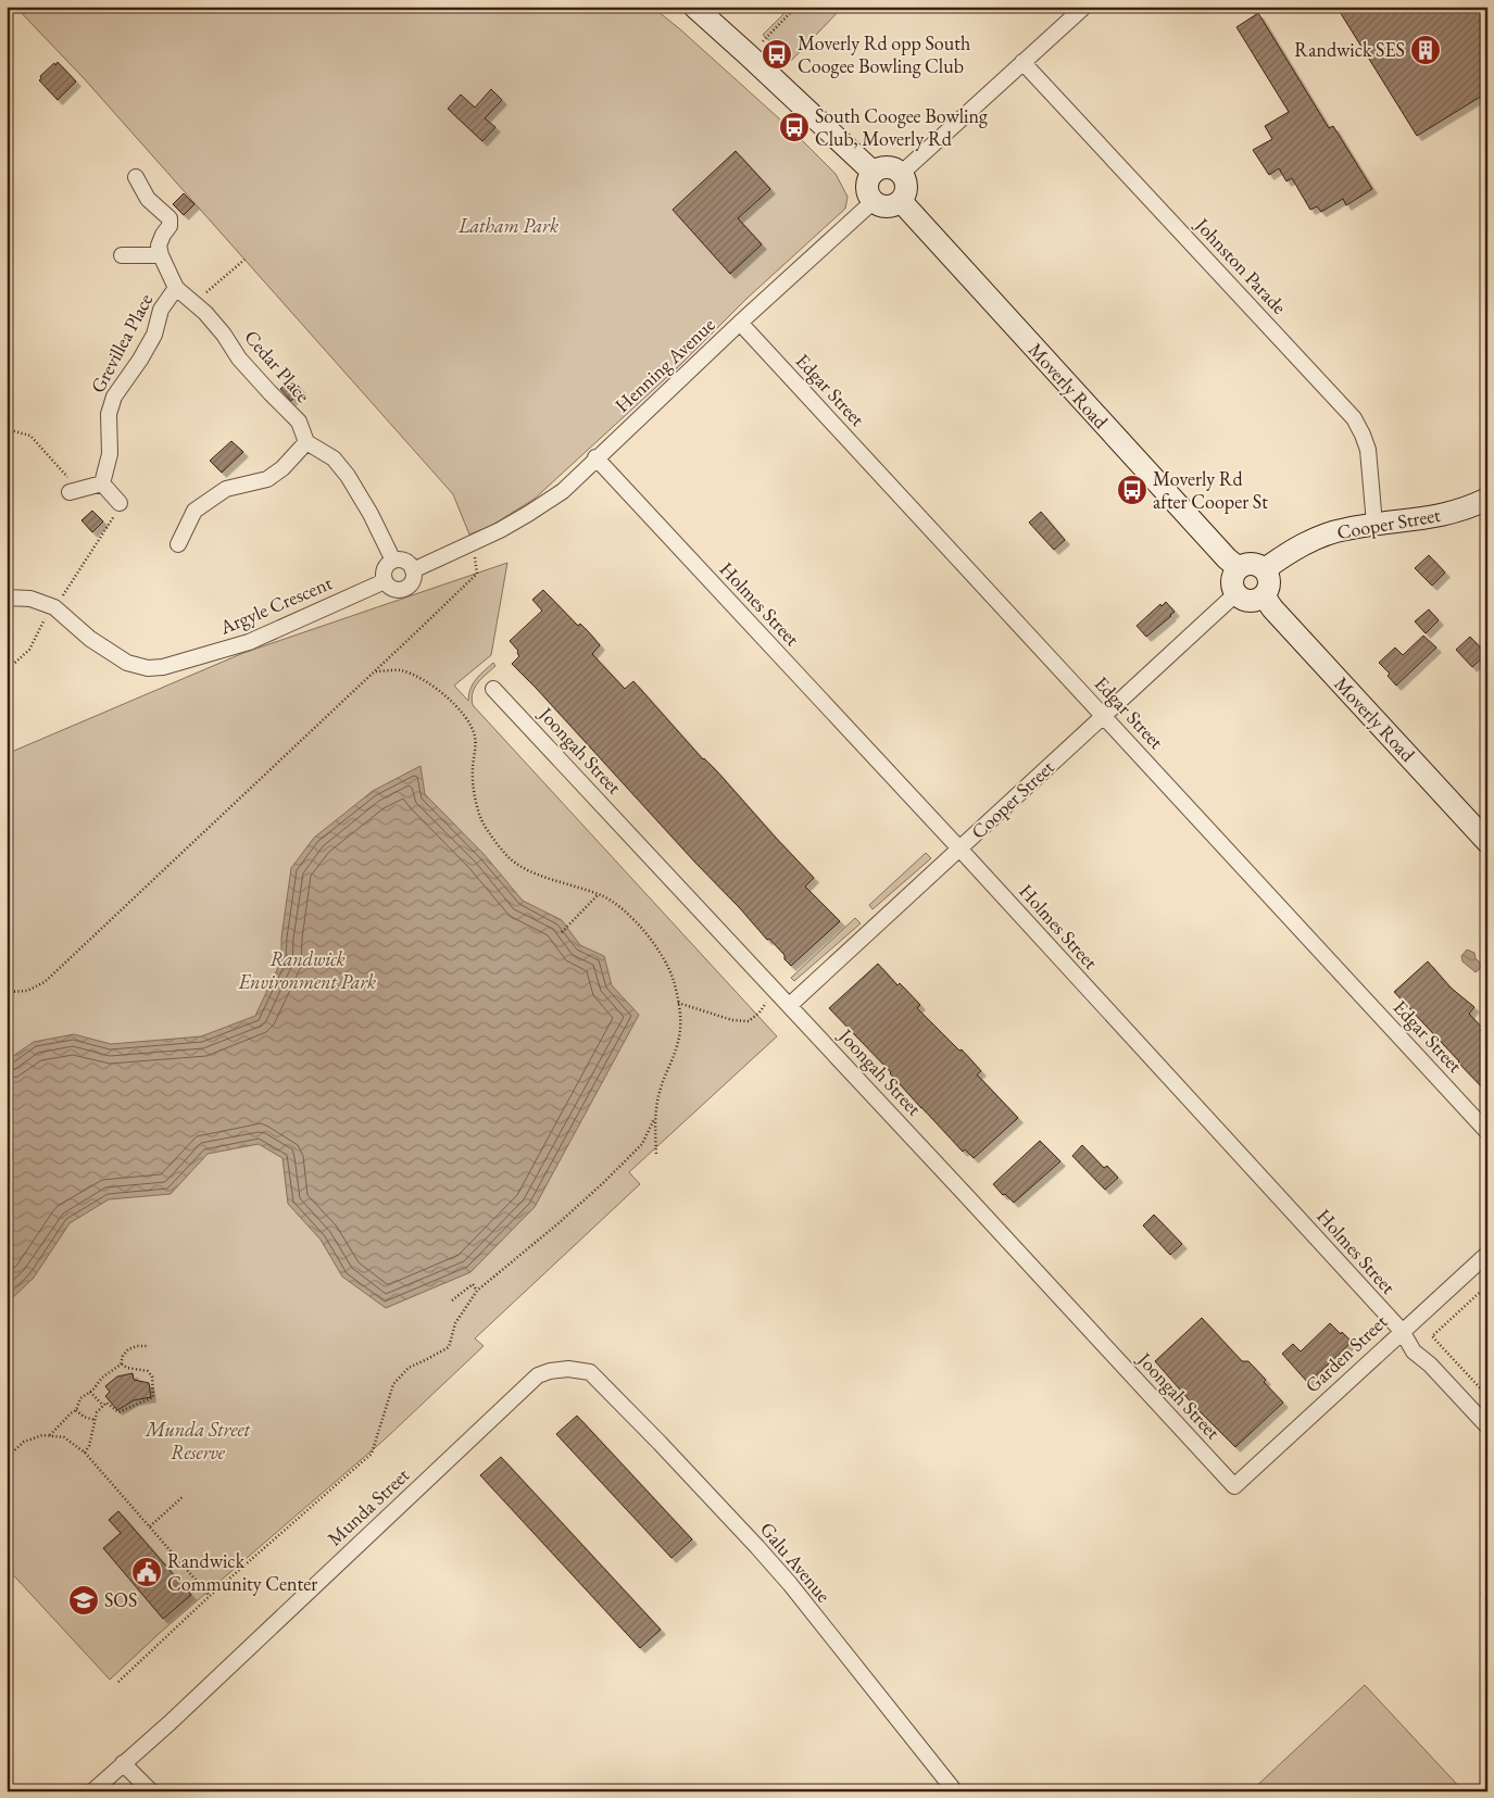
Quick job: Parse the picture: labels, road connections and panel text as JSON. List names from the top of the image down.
{
  "streets": {
    "street": [
      "Johnston Parade",
      "Grevillea Place",
      "Henning Avenue",
      "Cedar Place",
      "Moverly Road",
      "Edgar Street",
      "Cooper Street",
      "Holmes Street",
      "Argyle Crescent",
      "Joongah Street",
      "Garden Street",
      "Munda Street",
      "Galu Avenue"
    ]
  },
  "crossings": [
    ["Johnston Parade", "Cooper Street"],
    ["Grevillea Place", "Cedar Place"],
    ["Henning Avenue", "Moverly Road"],
    ["Henning Avenue", "Edgar Street"],
    ["Henning Avenue", "Holmes Street"],
    ["Moverly Road", "Cooper Street"],
    ["Edgar Street", "Cooper Street"],
    ["Cooper Street", "Holmes Street"],
    ["Cooper Street", "Joongah Street"],
    ["Holmes Street", "Garden Street"],
    ["Joongah Street", "Garden Street"],
    ["Munda Street", "Galu Avenue"]
  ],
  "parks": ["Latham Park", "Randwick Environment Park", "Munda Street Reserve"],
  "places": {
    "building": ["Randwick SES"],
    "bus stop": ["Moverly Rd opp South Coogee Bowling Club", "South Coogee Bowling Club, Moverly Rd", "Moverly Rd after Cooper St"],
    "public building": ["Randwick Community Center"],
    "school or university": ["SOS"]
  }
}
